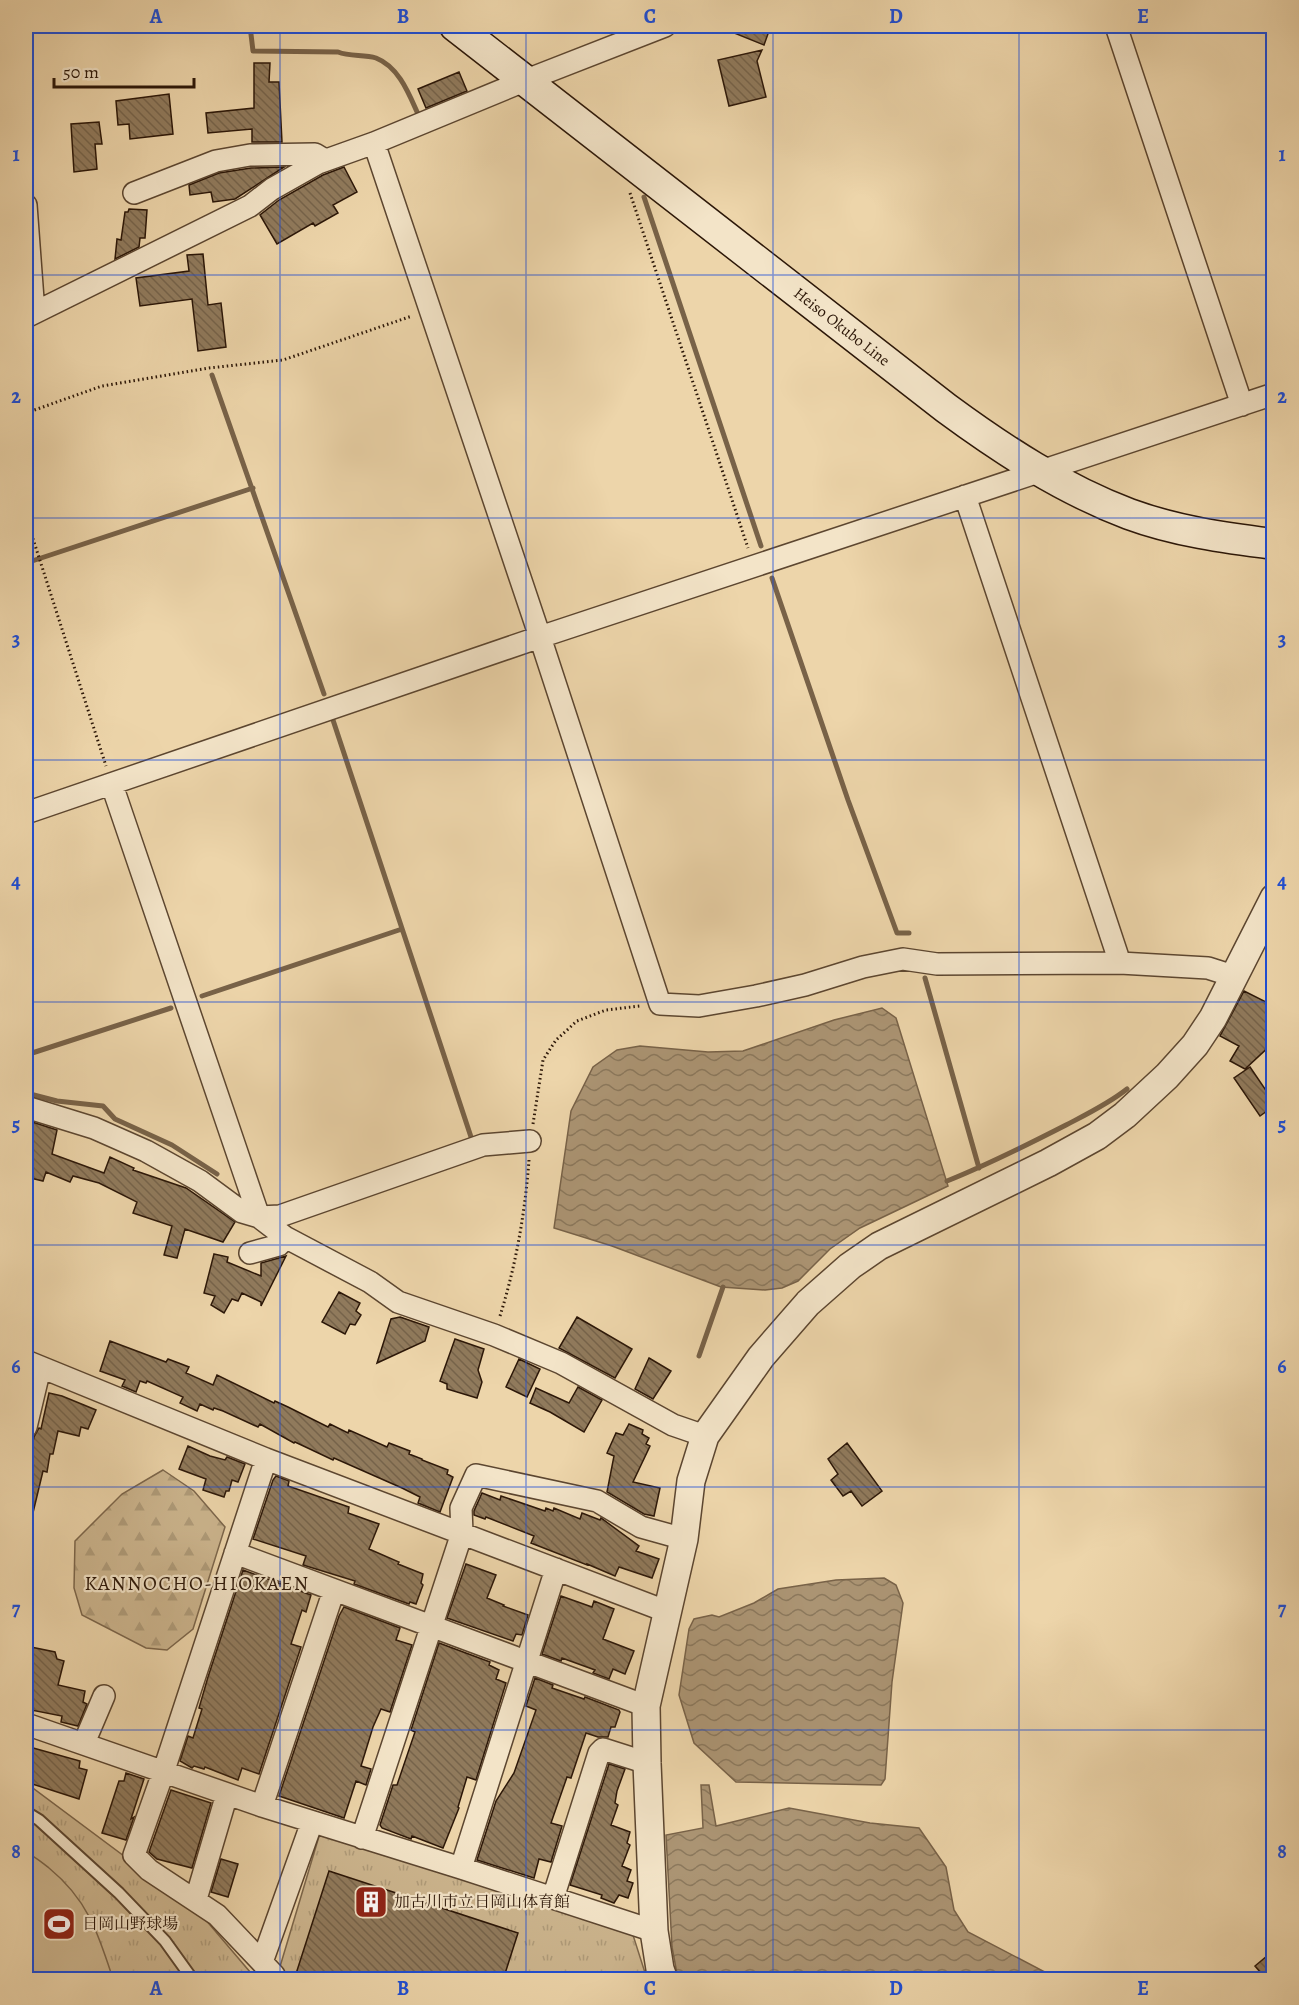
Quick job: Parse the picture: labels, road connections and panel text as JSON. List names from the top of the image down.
{
  "streets": {
    "main road": ["Heiso Okubo Line"]
  },
  "districts": ["KANNOCHO-HIOKAEN"],
  "places": {
    "building": ["加古川市立日岡山体育館"],
    "sports": ["日岡山野球場"]
  },
  "scale_bar": "50 m",
  "grid": {
    "columns": [
      "A",
      "B",
      "C",
      "D",
      "E"
    ],
    "rows": [
      "1",
      "2",
      "3",
      "4",
      "5",
      "6",
      "7",
      "8"
    ]
  }
}
